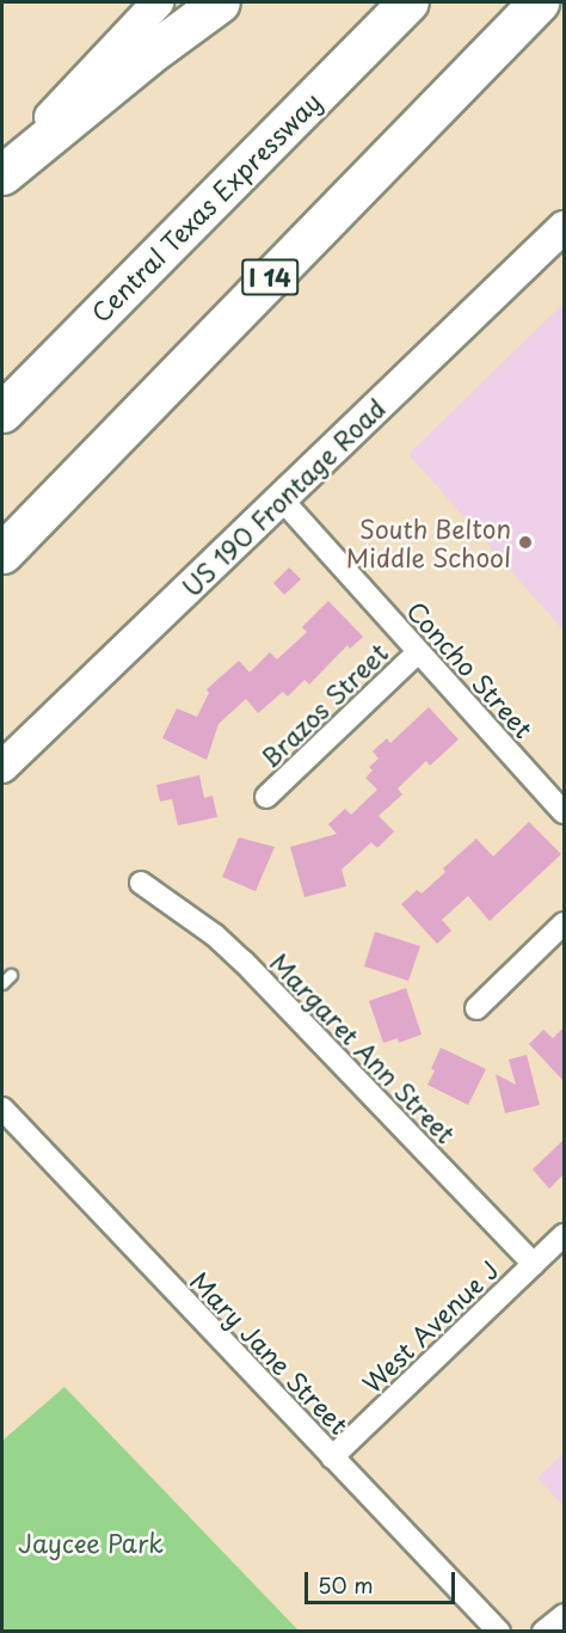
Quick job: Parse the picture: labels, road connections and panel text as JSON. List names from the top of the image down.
{
  "streets": {
    "highway": ["Central Texas Expressway", "I 14"],
    "main road": ["US 190 Frontage Road"],
    "street": [
      "Concho Street",
      "Brazos Street",
      "Margaret Ann Street",
      "West Avenue J",
      "Mary Jane Street"
    ]
  },
  "crossings": [
    ["US 190 Frontage Road", "Concho Street"],
    ["Concho Street", "Brazos Street"],
    ["Margaret Ann Street", "West Avenue J"],
    ["West Avenue J", "Mary Jane Street"]
  ],
  "parks": ["Jaycee Park"],
  "places": ["South Belton Middle School"],
  "scale_bar": "50 m"
}
